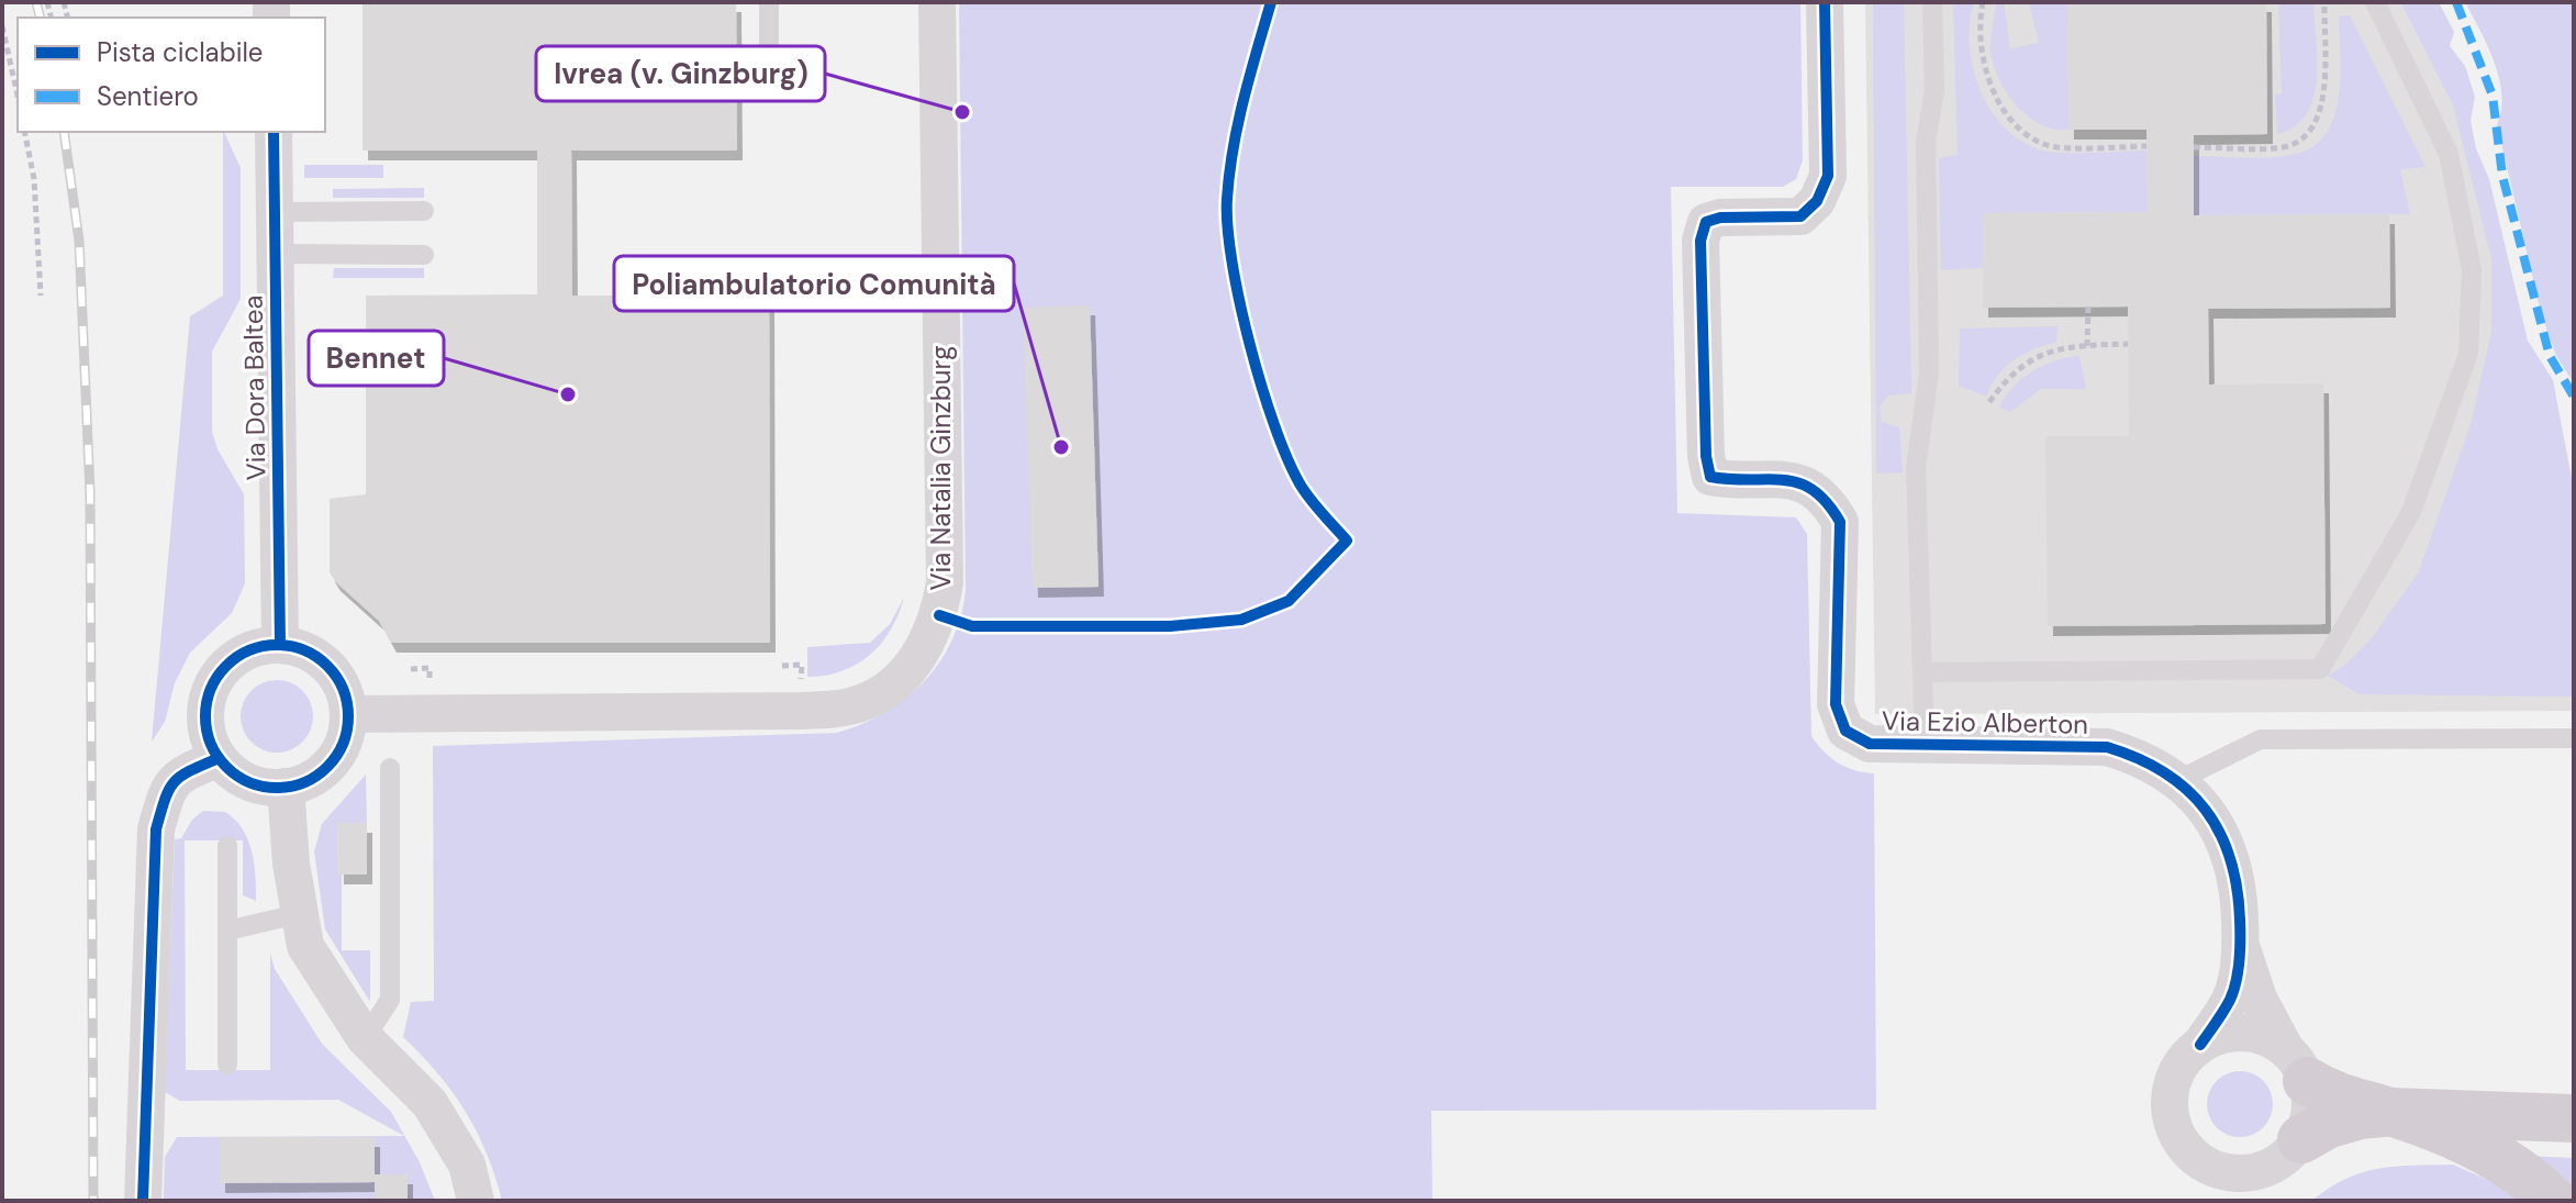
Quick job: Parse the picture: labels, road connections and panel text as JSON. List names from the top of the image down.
{
  "streets": {
    "street": ["Via Dora Baltea", "Via Natalia Ginzburg", "Via Ezio Alberton"]
  },
  "crossings": [
    ["Via Dora Baltea", "Via Natalia Ginzburg"]
  ],
  "places": ["Ivrea (v. Ginzburg)", "Bennet", "Poliambulatorio Comunità"],
  "legend": ["Pista ciclabile", "Sentiero"]
}
